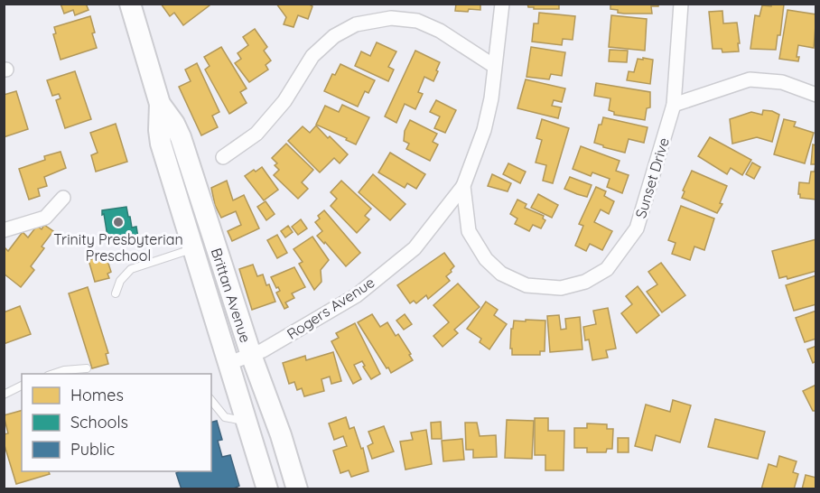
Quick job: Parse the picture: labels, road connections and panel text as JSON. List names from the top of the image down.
{
  "streets": {
    "main road": ["Brittan Avenue"],
    "street": ["Sunset Drive", "Rogers Avenue"]
  },
  "crossings": [
    ["Sunset Drive", "Rogers Avenue"],
    ["Brittan Avenue", "Rogers Avenue"]
  ],
  "places": ["Trinity Presbyterian Preschool"],
  "legend": ["Homes", "Schools", "Public"]
}
